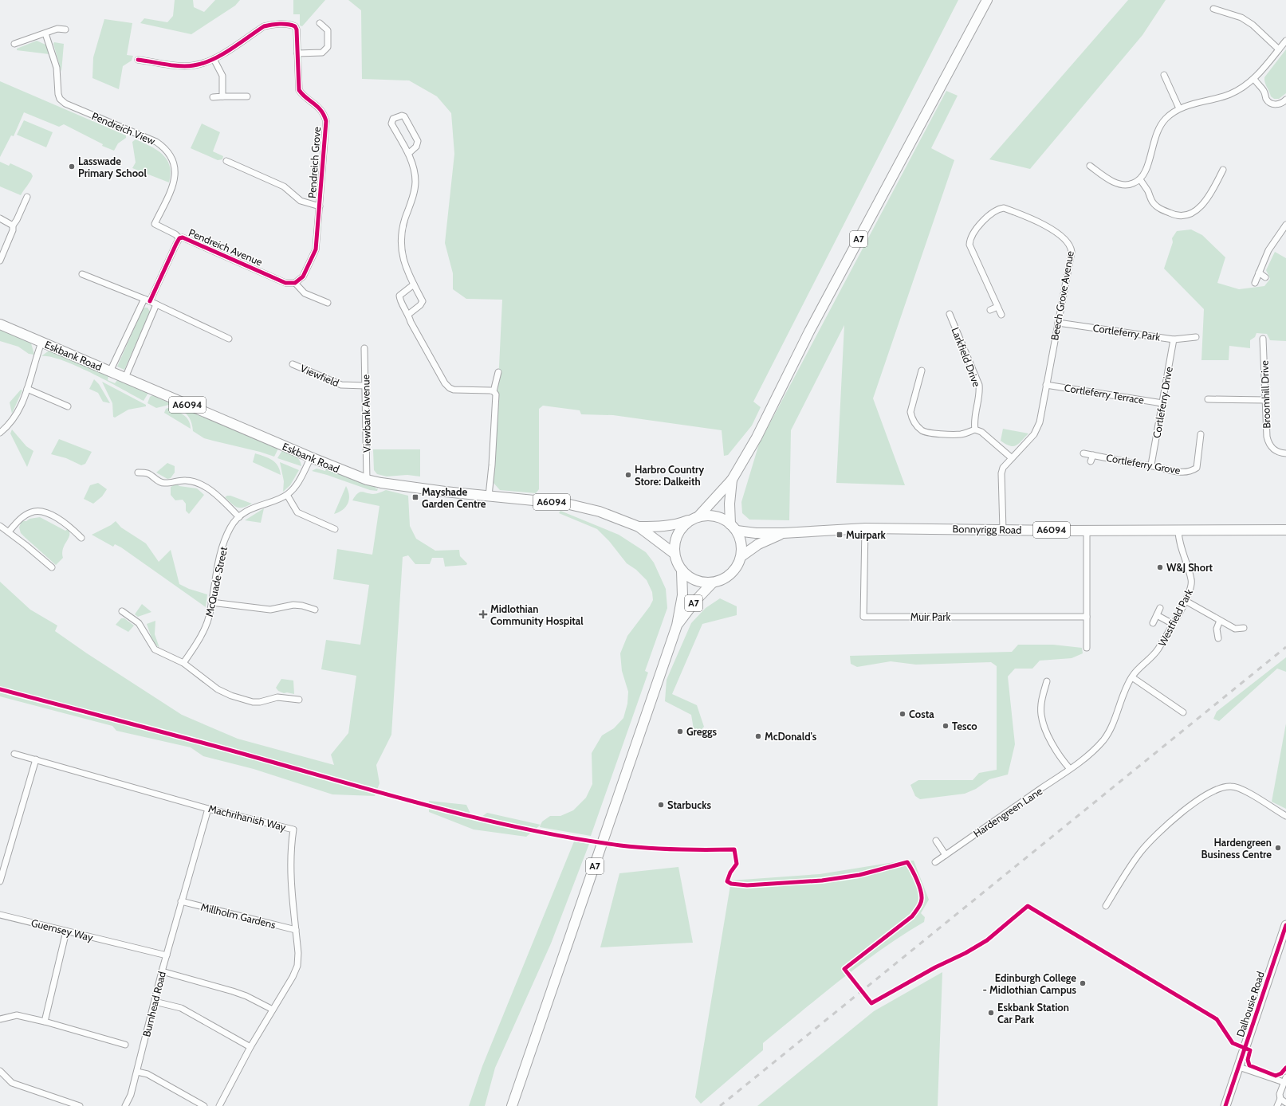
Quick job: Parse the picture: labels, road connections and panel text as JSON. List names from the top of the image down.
{
  "streets": {
    "main road": [
      "A7",
      "Eskbank Road",
      "A6094",
      "Bonnyrigg Road",
      "Dalhousie Road"
    ],
    "street": [
      "Pendreich View",
      "Pendreich Grove",
      "Pendreich Avenue",
      "Beech Grove Avenue",
      "Cortleferry Park",
      "Larkfield Drive",
      "Viewfield",
      "Cortleferry Terrace",
      "Broomhill Drive",
      "Cortleferry Drive",
      "Viewbank Avenue",
      "Cortleferry Grove",
      "McQuade Street",
      "Muir Park",
      "Westfield Park",
      "Hardengreen Lane",
      "Machrihanish Way",
      "Millholm Gardens",
      "Guernsey Way",
      "Burnhead Road"
    ]
  },
  "crossings": [
    ["Pendreich View", "Pendreich Avenue"],
    ["Pendreich Grove", "Pendreich Avenue"],
    ["A7", "Eskbank Road"],
    ["A7", "Bonnyrigg Road"],
    ["Beech Grove Avenue", "Cortleferry Park"],
    ["Beech Grove Avenue", "Cortleferry Terrace"],
    ["Beech Grove Avenue", "Bonnyrigg Road"],
    ["Cortleferry Park", "Cortleferry Drive"],
    ["Eskbank Road", "Viewbank Avenue"],
    ["Eskbank Road", "Bonnyrigg Road"],
    ["Eskbank Road", "McQuade Street"],
    ["Viewfield", "Viewbank Avenue"],
    ["Cortleferry Terrace", "Cortleferry Drive"],
    ["Cortleferry Drive", "Cortleferry Grove"],
    ["Bonnyrigg Road", "Muir Park"],
    ["Bonnyrigg Road", "Westfield Park"],
    ["Westfield Park", "Hardengreen Lane"],
    ["Machrihanish Way", "Millholm Gardens"],
    ["Machrihanish Way", "Burnhead Road"],
    ["Millholm Gardens", "Burnhead Road"],
    ["Guernsey Way", "Burnhead Road"]
  ],
  "places": {
    "other": [
      "Lasswade Primary School",
      "Harbro Country Store: Dalkeith",
      "W&J Short",
      "Costa",
      "Tesco",
      "Greggs",
      "McDonald's",
      "Starbucks",
      "Hardengreen Business Centre",
      "Edinburgh College - Midlothian Campus",
      "Eskbank Station Car Park"
    ],
    "transit": ["Mayshade Garden Centre", "Muirpark"],
    "health": ["Midlothian Community Hospital"]
  }
}
